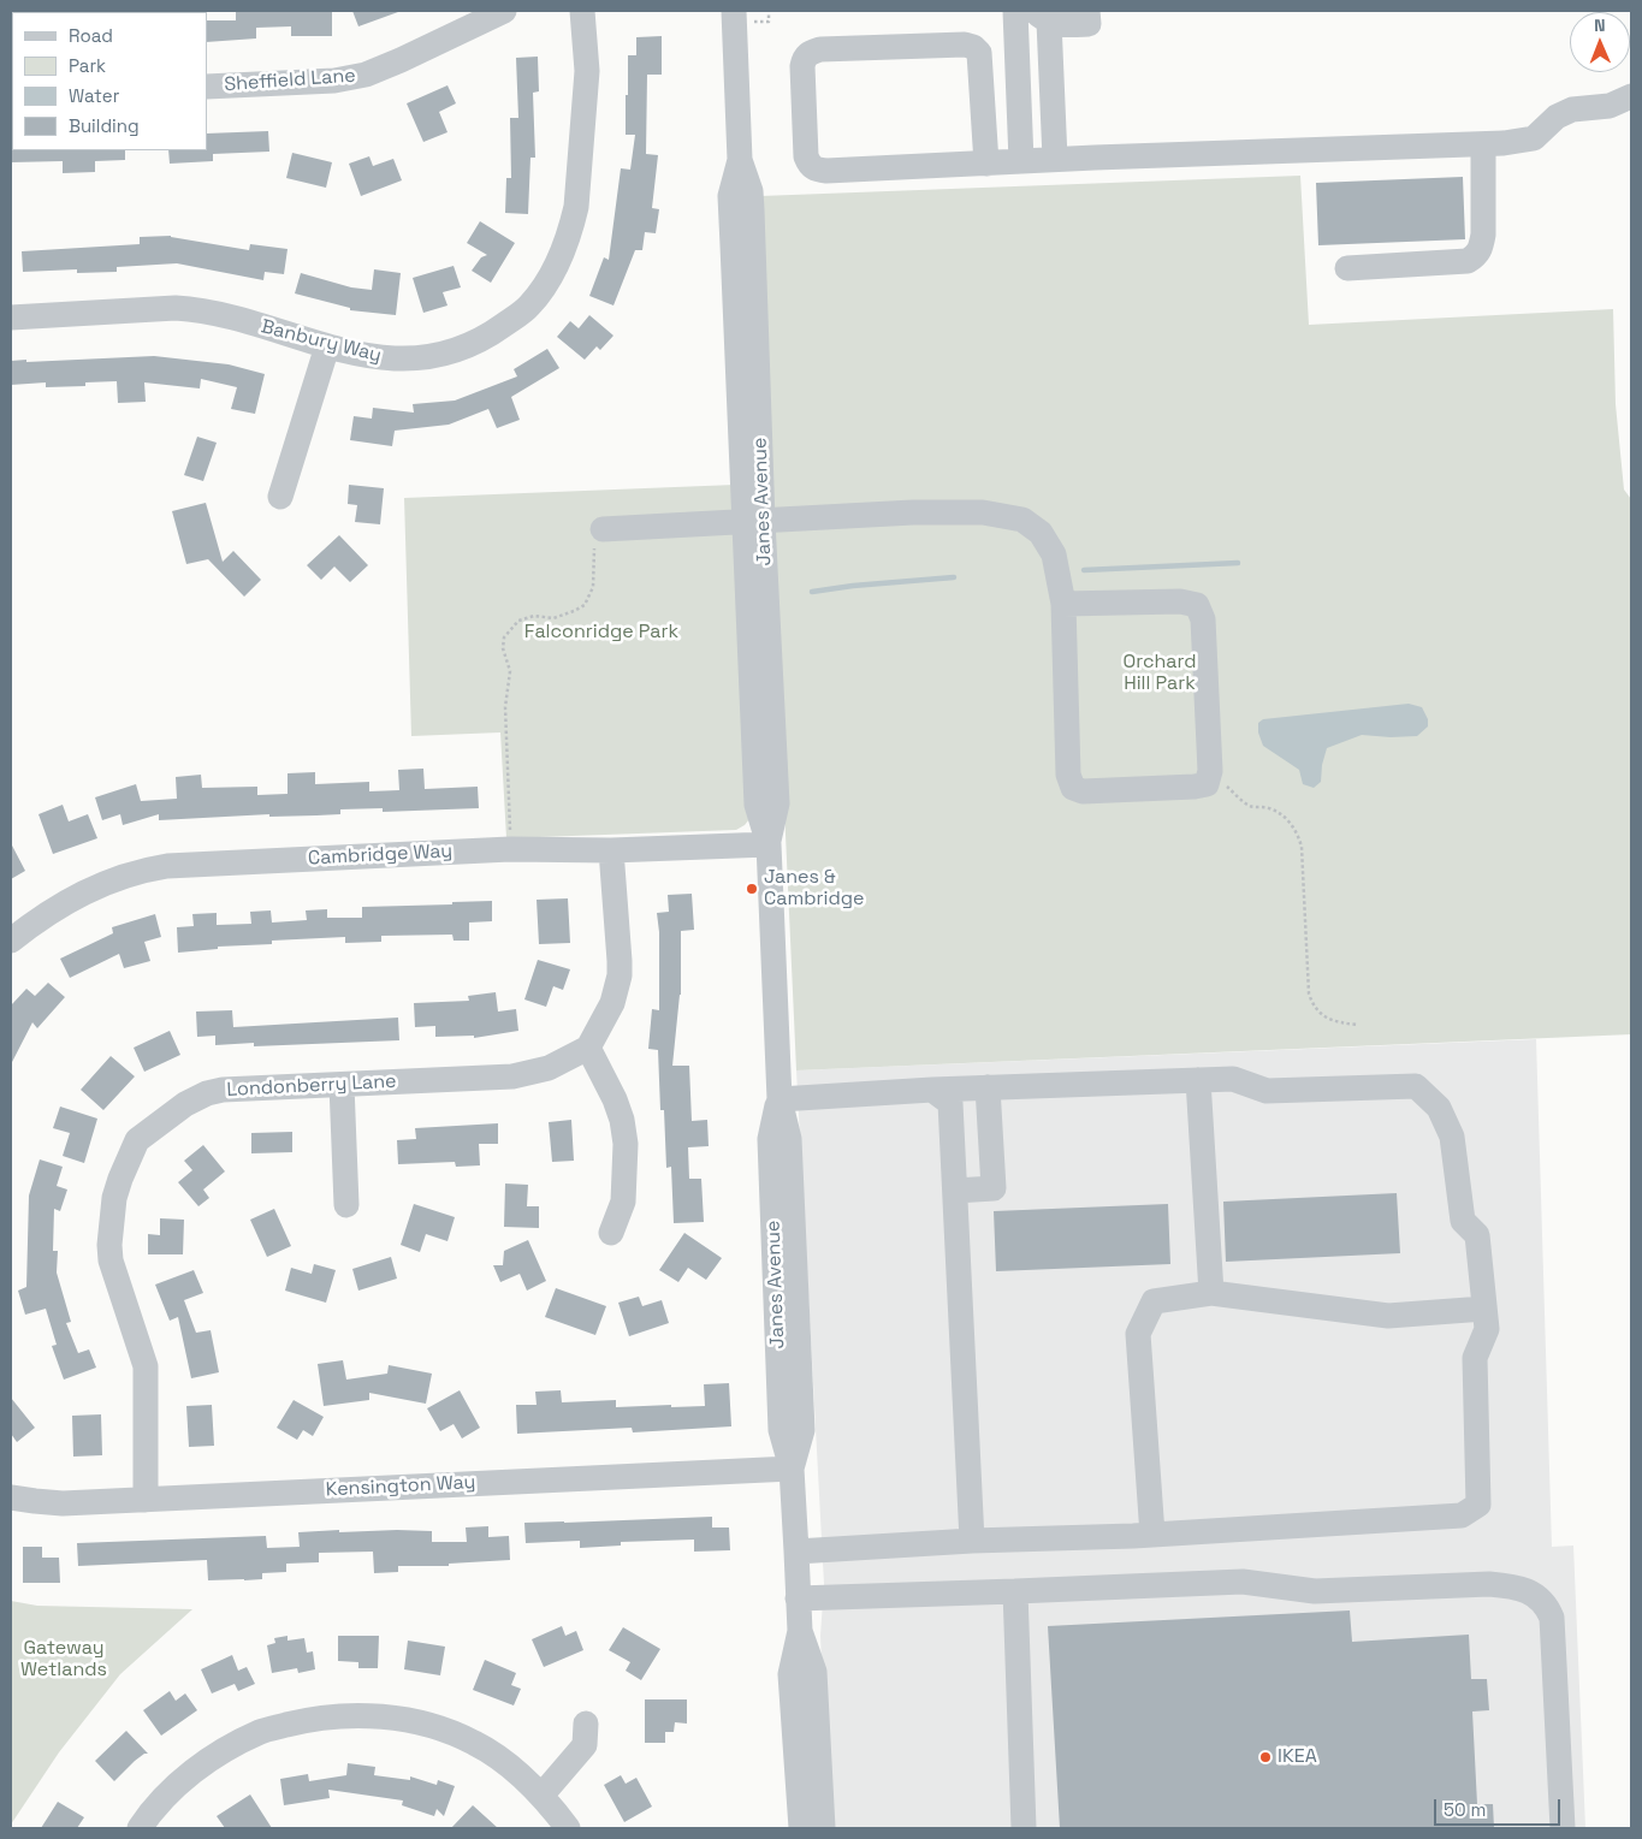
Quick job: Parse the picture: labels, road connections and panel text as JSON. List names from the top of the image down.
{
  "streets": {
    "street": [
      "Sheffield Lane",
      "Banbury Way",
      "Janes Avenue",
      "Cambridge Way",
      "Londonberry Lane",
      "Kensington Way"
    ]
  },
  "crossings": [
    ["Janes Avenue", "Cambridge Way"],
    ["Janes Avenue", "Kensington Way"],
    ["Londonberry Lane", "Kensington Way"]
  ],
  "parks": ["Falconridge Park", "Orchard Hill Park", "Gateway Wetlands"],
  "places": ["Janes & Cambridge", "IKEA"],
  "legend": [
    "Road",
    "Park",
    "Water",
    "Building"
  ],
  "scale_bar": "50 m",
  "north": "top"
}
